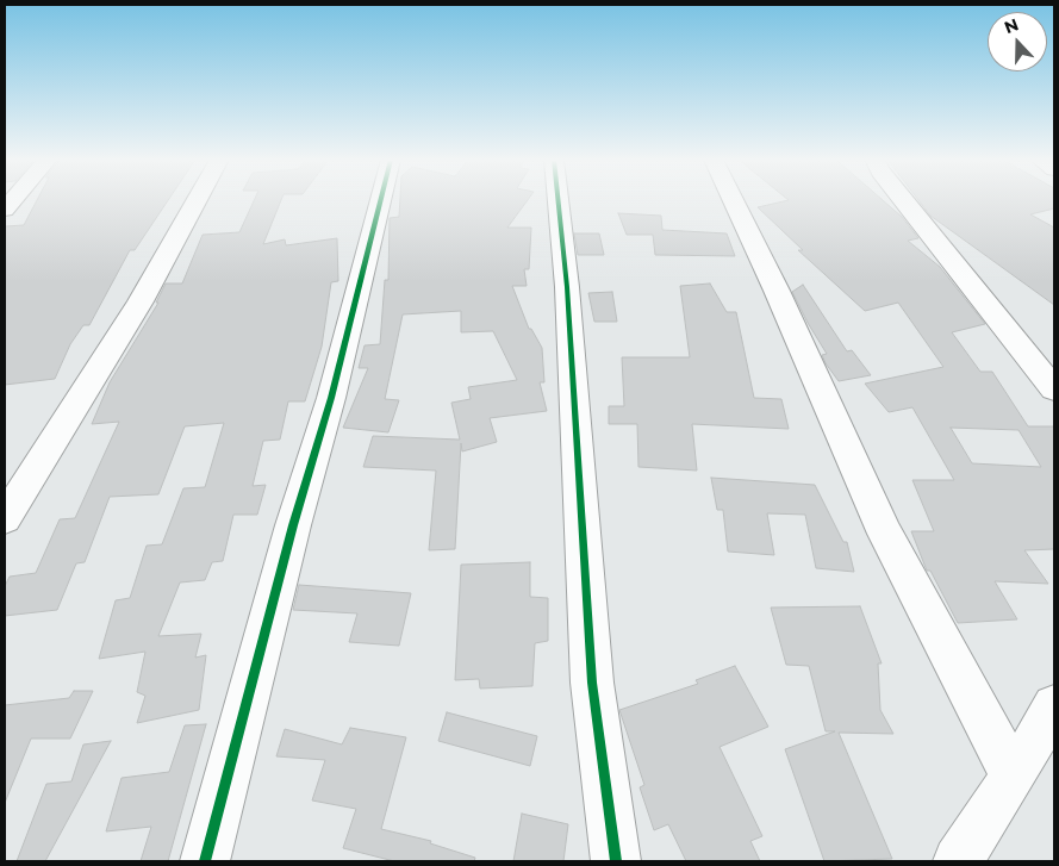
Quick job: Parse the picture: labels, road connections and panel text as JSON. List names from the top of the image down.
{
  "north": "top"
}
